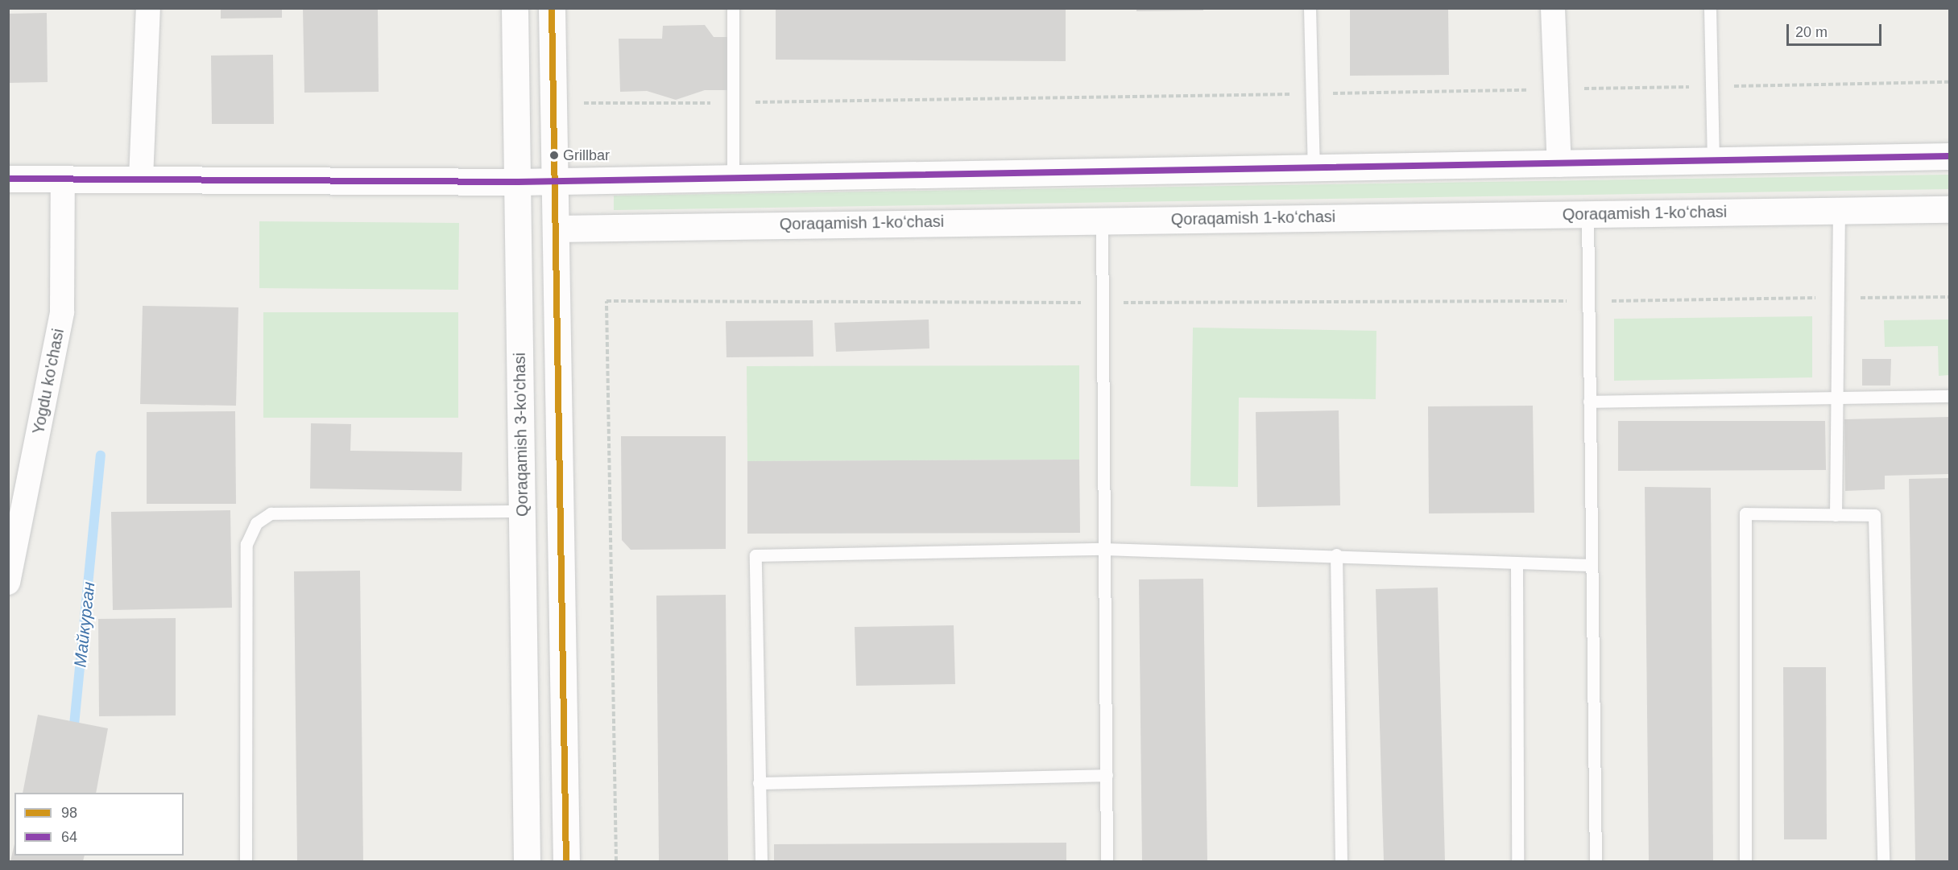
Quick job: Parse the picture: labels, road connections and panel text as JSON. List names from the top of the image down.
{
  "streets": {
    "main road": ["Qoraqamish 1-koʻchasi", "Qoraqamish 3-ko'chasi"],
    "street": ["Yogdu ko'chasi"]
  },
  "water": ["Майкурган"],
  "places": ["Grillbar"],
  "lines": ["transit line 98", "transit line 64"],
  "legend": ["98", "64"],
  "scale_bar": "20 m"
}
